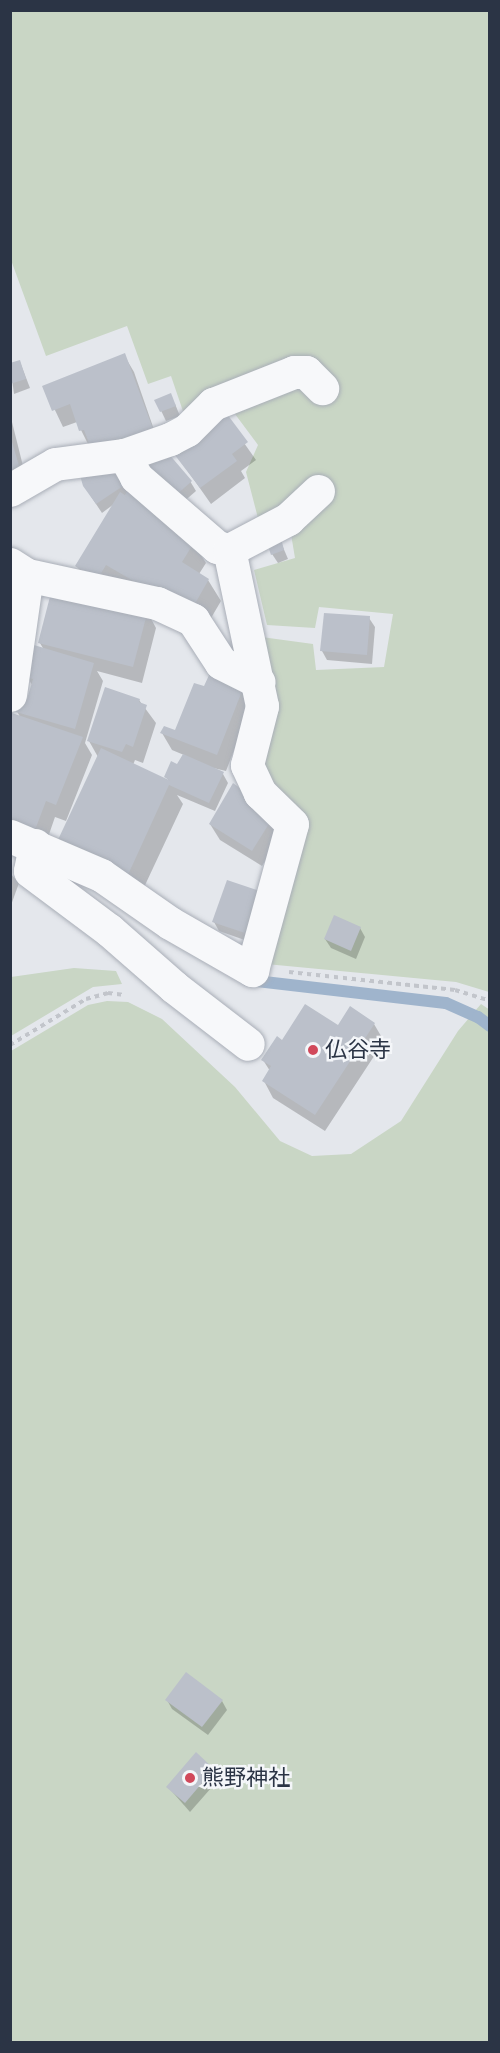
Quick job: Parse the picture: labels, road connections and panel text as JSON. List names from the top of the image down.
{
  "places": ["仏谷寺", "熊野神社"]
}
